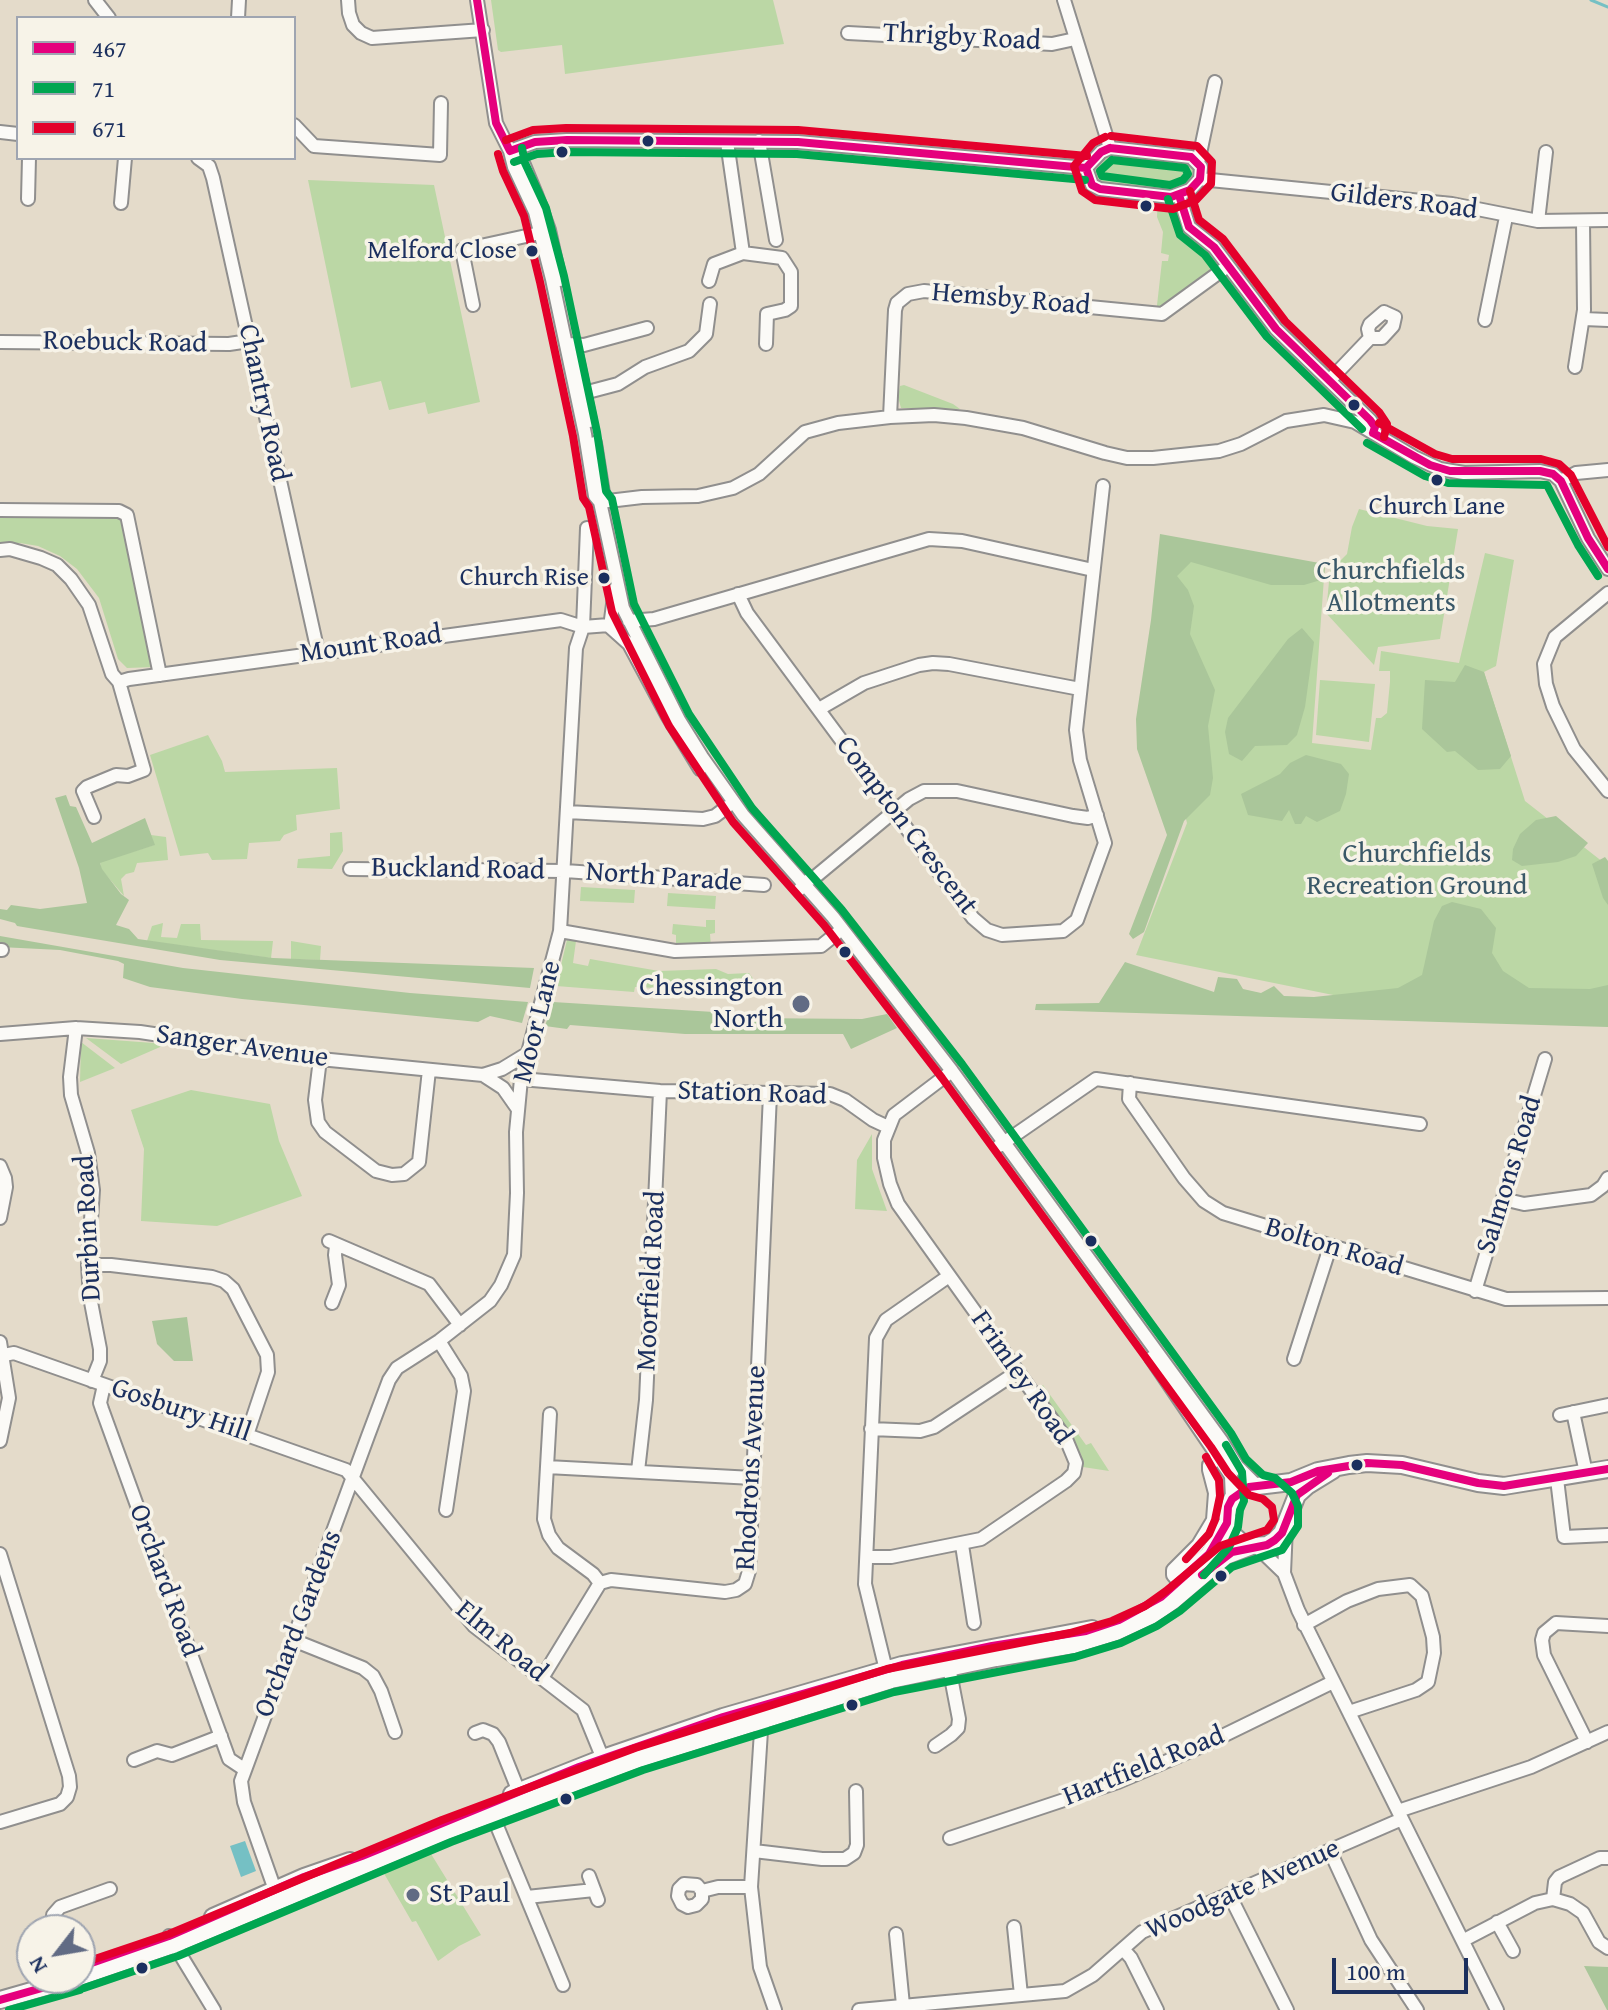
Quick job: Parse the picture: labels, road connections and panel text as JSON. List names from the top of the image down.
{
  "streets": {
    "street": [
      "Thrigby Road",
      "Gilders Road",
      "Hemsby Road",
      "Roebuck Road",
      "Chantry Road",
      "Mount Road",
      "Compton Crescent",
      "Buckland Road",
      "North Parade",
      "Moor Lane",
      "Sanger Avenue",
      "Station Road",
      "Salmons Road",
      "Durbin Road",
      "Bolton Road",
      "Moorfield Road",
      "Frimley Road",
      "Gosbury Hill",
      "Rhodrons Avenue",
      "Orchard Road",
      "Orchard Gardens",
      "Elm Road",
      "Hartfield Road",
      "Woodgate Avenue"
    ]
  },
  "crossings": [
    ["Roebuck Road", "Chantry Road"],
    ["Chantry Road", "Mount Road"],
    ["Mount Road", "Moor Lane"],
    ["Buckland Road", "North Parade"],
    ["Buckland Road", "Moor Lane"],
    ["North Parade", "Moor Lane"],
    ["Moor Lane", "Sanger Avenue"],
    ["Moor Lane", "Station Road"],
    ["Moor Lane", "Gosbury Hill"],
    ["Moor Lane", "Orchard Gardens"],
    ["Moor Lane", "Elm Road"],
    ["Sanger Avenue", "Durbin Road"],
    ["Station Road", "Moorfield Road"],
    ["Station Road", "Frimley Road"],
    ["Station Road", "Rhodrons Avenue"],
    ["Salmons Road", "Bolton Road"],
    ["Durbin Road", "Gosbury Hill"],
    ["Durbin Road", "Orchard Road"],
    ["Gosbury Hill", "Orchard Road"],
    ["Gosbury Hill", "Orchard Gardens"],
    ["Gosbury Hill", "Elm Road"],
    ["Orchard Road", "Orchard Gardens"],
    ["Orchard Gardens", "Elm Road"]
  ],
  "parks": ["Churchfields Allotments", "Churchfields Recreation Ground"],
  "places": [
    "Melford Close",
    "Church Lane",
    "Church Rise",
    "Chessington North",
    "St Paul"
  ],
  "lines": ["transit line 467", "transit line 671", "transit line 71"],
  "legend": ["467", "71", "671"],
  "scale_bar": "100 m",
  "north": "bottom left"
}
